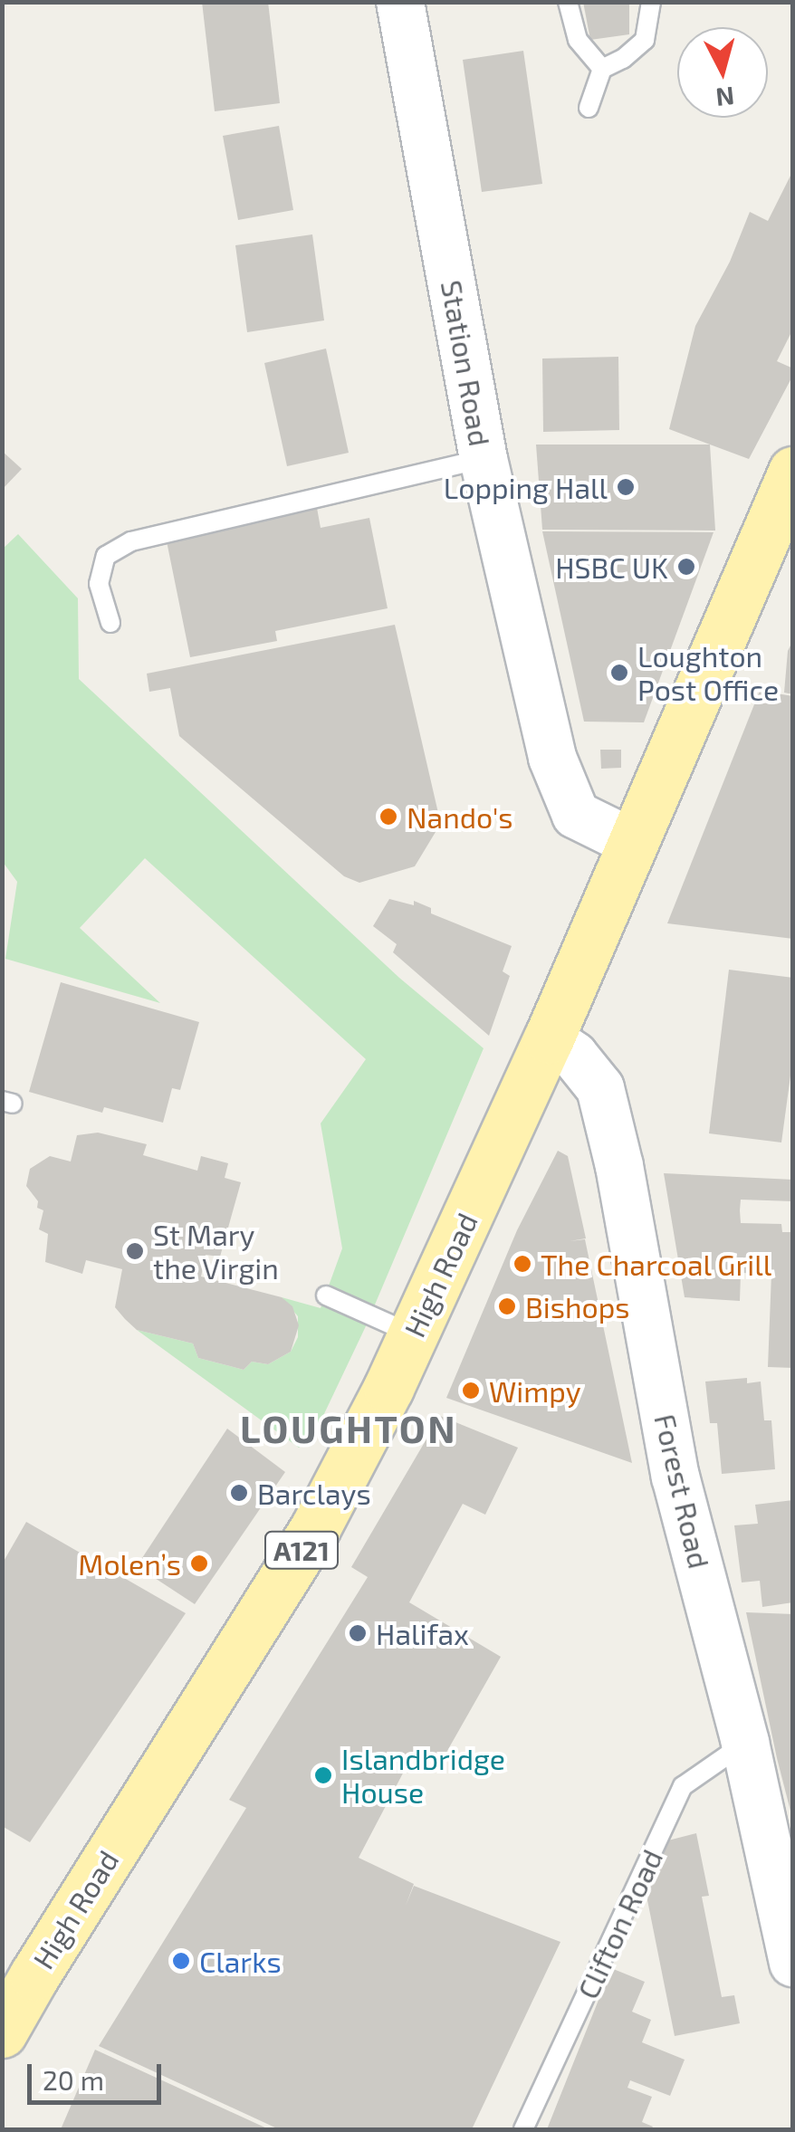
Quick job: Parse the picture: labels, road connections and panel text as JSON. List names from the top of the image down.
{
  "streets": {
    "main road": ["High Road", "A121"],
    "street": ["Station Road", "Forest Road"],
    "lane": ["Clifton Road"]
  },
  "crossings": [
    ["Station Road", "High Road"],
    ["High Road", "Forest Road"],
    ["Forest Road", "Clifton Road"]
  ],
  "districts": ["LOUGHTON"],
  "places": [
    "Lopping Hall",
    "HSBC UK",
    "Loughton Post Office",
    "Nando's",
    "St Mary the Virgin",
    "The Charcoal Grill",
    "Bishops",
    "Wimpy",
    "Barclays",
    "Molen’s",
    "Halifax",
    "Islandbridge House",
    "Clarks"
  ],
  "scale_bar": "20 m",
  "north": "bottom"
}
